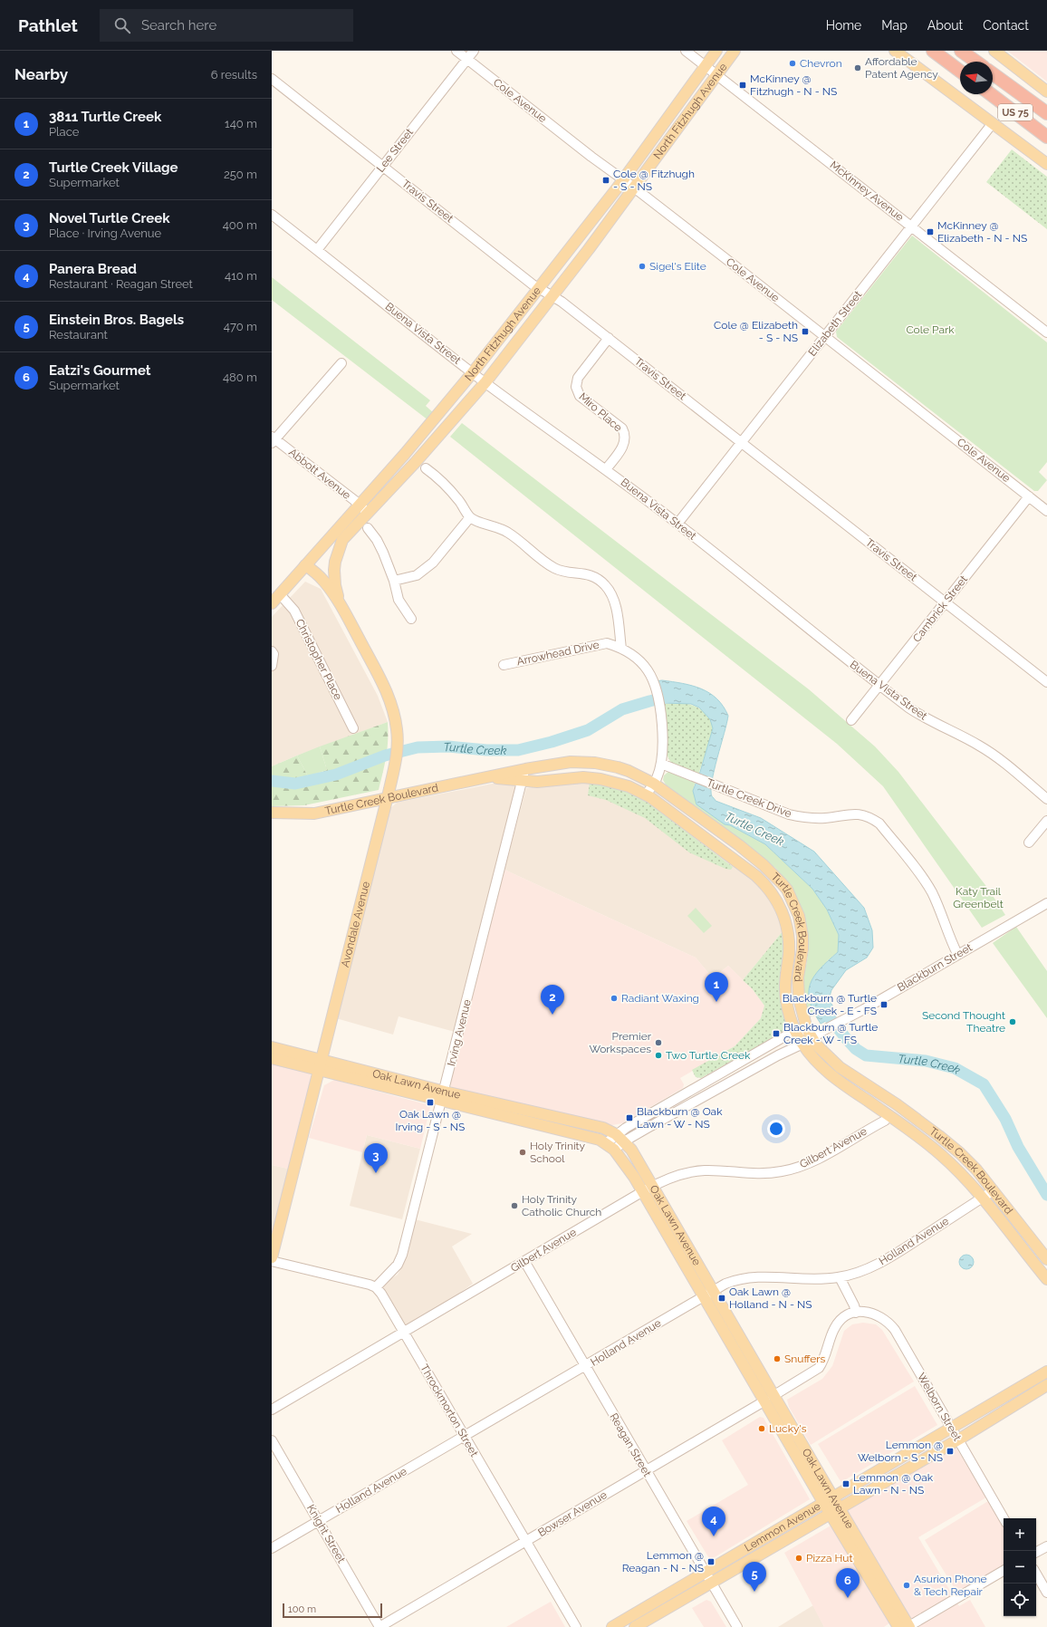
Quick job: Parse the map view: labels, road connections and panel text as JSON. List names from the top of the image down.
{
  "streets": {
    "highway": ["US 75"],
    "main road": [
      "North Fitzhugh Avenue",
      "Turtle Creek Boulevard",
      "Avondale Avenue",
      "Oak Lawn Avenue",
      "Lemmon Avenue"
    ],
    "street": [
      "Cole Avenue",
      "Lee Street",
      "McKinney Avenue",
      "Travis Street",
      "Elizabeth Street",
      "Buena Vista Street",
      "Miro Place",
      "Abbott Avenue",
      "Cambrick Street",
      "Arrowhead Drive",
      "Christopher Place",
      "Turtle Creek Drive",
      "Blackburn Street",
      "Irving Avenue",
      "Gilbert Avenue",
      "Holland Avenue",
      "Welborn Street",
      "Throckmorton Street",
      "Reagan Street",
      "Bowser Avenue",
      "Knight Street"
    ]
  },
  "crossings": [
    ["Cole Avenue", "North Fitzhugh Avenue"],
    ["Cole Avenue", "Lee Street"],
    ["Cole Avenue", "Elizabeth Street"],
    ["Cole Avenue", "Cambrick Street"],
    ["North Fitzhugh Avenue", "McKinney Avenue"],
    ["North Fitzhugh Avenue", "Travis Street"],
    ["North Fitzhugh Avenue", "Buena Vista Street"],
    ["North Fitzhugh Avenue", "Abbott Avenue"],
    ["North Fitzhugh Avenue", "Christopher Place"],
    ["North Fitzhugh Avenue", "Avondale Avenue"],
    ["Lee Street", "Travis Street"],
    ["Lee Street", "Buena Vista Street"],
    ["McKinney Avenue", "Elizabeth Street"],
    ["Travis Street", "Elizabeth Street"],
    ["Travis Street", "Miro Place"],
    ["Travis Street", "Cambrick Street"],
    ["Elizabeth Street", "Buena Vista Street"],
    ["Buena Vista Street", "Miro Place"],
    ["Buena Vista Street", "Cambrick Street"],
    ["Turtle Creek Drive", "Blackburn Street"],
    ["Turtle Creek Boulevard", "Avondale Avenue"],
    ["Turtle Creek Boulevard", "Blackburn Street"],
    ["Turtle Creek Boulevard", "Irving Avenue"],
    ["Turtle Creek Boulevard", "Gilbert Avenue"],
    ["Turtle Creek Boulevard", "Holland Avenue"],
    ["Avondale Avenue", "Oak Lawn Avenue"],
    ["Blackburn Street", "Oak Lawn Avenue"],
    ["Irving Avenue", "Oak Lawn Avenue"],
    ["Irving Avenue", "Throckmorton Street"],
    ["Oak Lawn Avenue", "Gilbert Avenue"],
    ["Oak Lawn Avenue", "Holland Avenue"],
    ["Oak Lawn Avenue", "Bowser Avenue"],
    ["Oak Lawn Avenue", "Lemmon Avenue"],
    ["Gilbert Avenue", "Throckmorton Street"],
    ["Gilbert Avenue", "Reagan Street"],
    ["Holland Avenue", "Throckmorton Street"],
    ["Holland Avenue", "Reagan Street"],
    ["Holland Avenue", "Knight Street"],
    ["Welborn Street", "Bowser Avenue"],
    ["Welborn Street", "Lemmon Avenue"],
    ["Throckmorton Street", "Bowser Avenue"],
    ["Reagan Street", "Bowser Avenue"],
    ["Reagan Street", "Lemmon Avenue"],
    ["Bowser Avenue", "Knight Street"]
  ],
  "water": ["Turtle Creek"],
  "parks": ["Cole Park", "Katy Trail Greenbelt"],
  "places": {
    "other": [
      "Chevron",
      "Affordable Patent Agency",
      "Sigel's Elite",
      "Radiant Waxing",
      "Second Thought Theatre",
      "Premier Workspaces",
      "Two Turtle Creek",
      "Holy Trinity School",
      "Holy Trinity Catholic Church",
      "Snuffers",
      "Lucky's",
      "Pizza Hut",
      "Asurion Phone & Tech Repair"
    ],
    "transit": [
      "McKinney @ Fitzhugh - N - NS",
      "Cole @ Fitzhugh - S - NS",
      "McKinney @ Elizabeth - N - NS",
      "Cole @ Elizabeth - S - NS",
      "Blackburn @ Turtle Creek - E - FS",
      "Blackburn @ Turtle Creek - W - FS",
      "Oak Lawn @ Irving - S - NS",
      "Blackburn @ Oak Lawn - W - NS",
      "Oak Lawn @ Holland - N - NS",
      "Lemmon @ Welborn - S - NS",
      "Lemmon @ Oak Lawn - N - NS",
      "Lemmon @ Reagan - N - NS"
    ]
  },
  "scale_bar": "100 m",
  "north": "left",
  "page": {
    "header": "Pathlet",
    "search": "Search here",
    "nav": [
      "Home",
      "Map",
      "About",
      "Contact"
    ],
    "heading": ["Nearby", "6 results"],
    "list": [
      {
        "mark": "1",
        "name": "3811 Turtle Creek",
        "note": "Place",
        "value": "140 m"
      },
      {
        "mark": "2",
        "name": "Turtle Creek Village",
        "note": "Supermarket",
        "value": "250 m"
      },
      {
        "mark": "3",
        "name": "Novel Turtle Creek",
        "note": "Place · Irving Avenue",
        "value": "400 m"
      },
      {
        "mark": "4",
        "name": "Panera Bread",
        "note": "Restaurant · Reagan Street",
        "value": "410 m"
      },
      {
        "mark": "5",
        "name": "Einstein Bros. Bagels",
        "note": "Restaurant",
        "value": "470 m"
      },
      {
        "mark": "6",
        "name": "Eatzi's Gourmet",
        "note": "Supermarket",
        "value": "480 m"
      }
    ],
    "pins": [
      "1",
      "2",
      "3",
      "4",
      "5",
      "6"
    ],
    "map_buttons": ["+", "−"],
    "scale": "100 m"
  }
}
